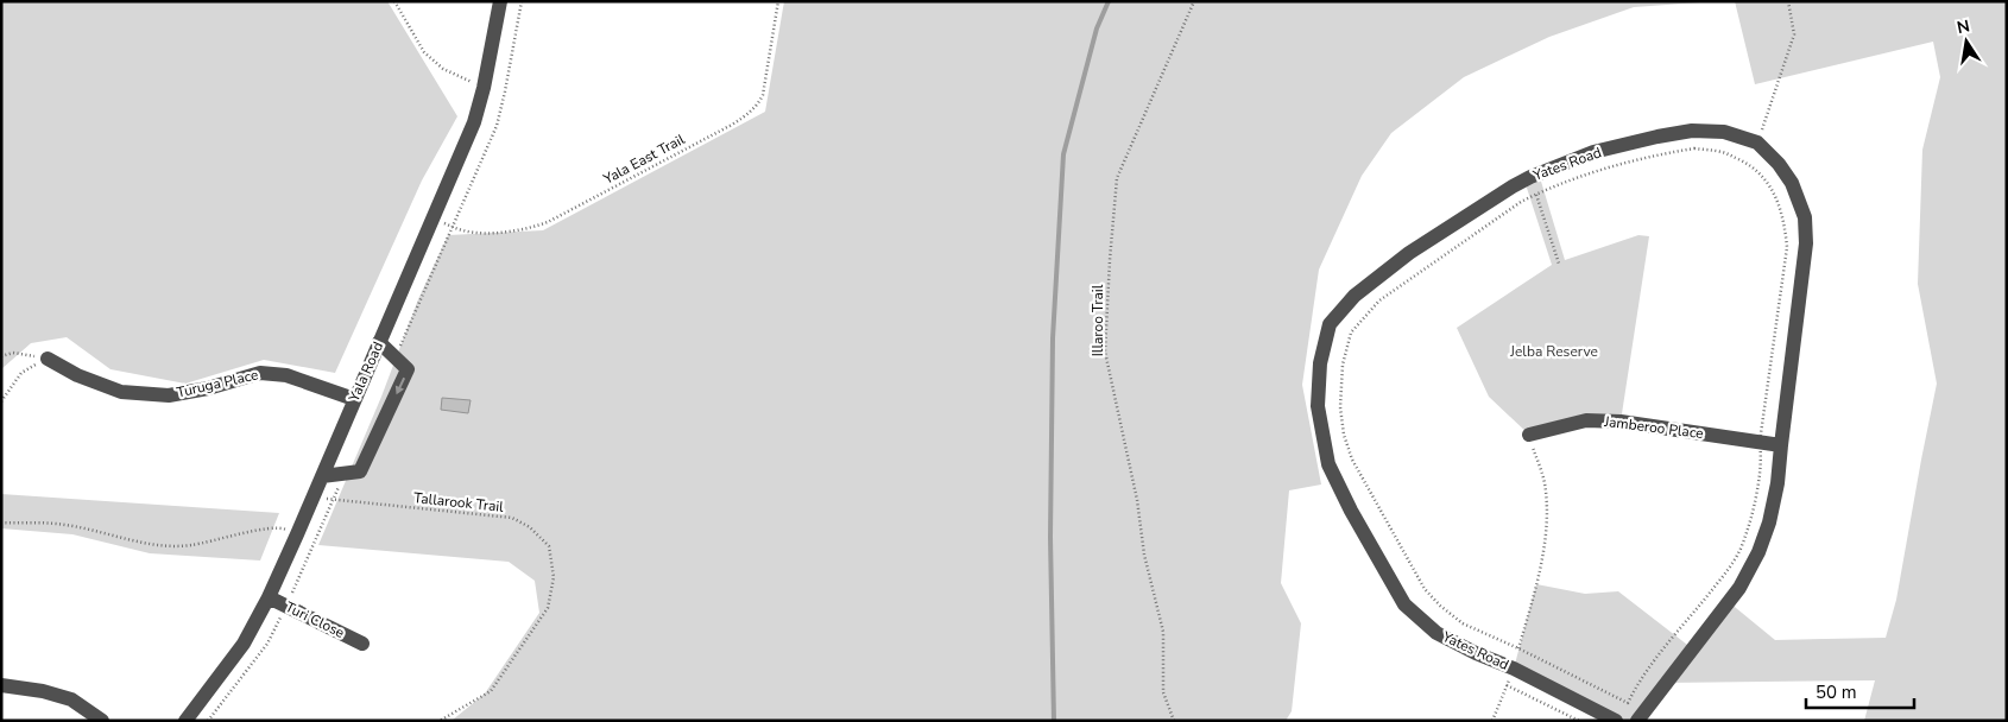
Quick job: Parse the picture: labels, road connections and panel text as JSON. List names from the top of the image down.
{
  "streets": {
    "street": [
      "Yates Road",
      "Yala Road",
      "Turuga Place",
      "Jamberoo Place",
      "Turi Close"
    ],
    "path": ["Yala East Trail", "Illaroo Trail", "Tallarook Trail"]
  },
  "crossings": [
    ["Yala East Trail", "Yala Road"],
    ["Yates Road", "Jamberoo Place"],
    ["Yala Road", "Turuga Place"],
    ["Yala Road", "Tallarook Trail"],
    ["Yala Road", "Turi Close"]
  ],
  "parks": ["Jelba Reserve"],
  "scale_bar": "50 m",
  "north": "top"
}
